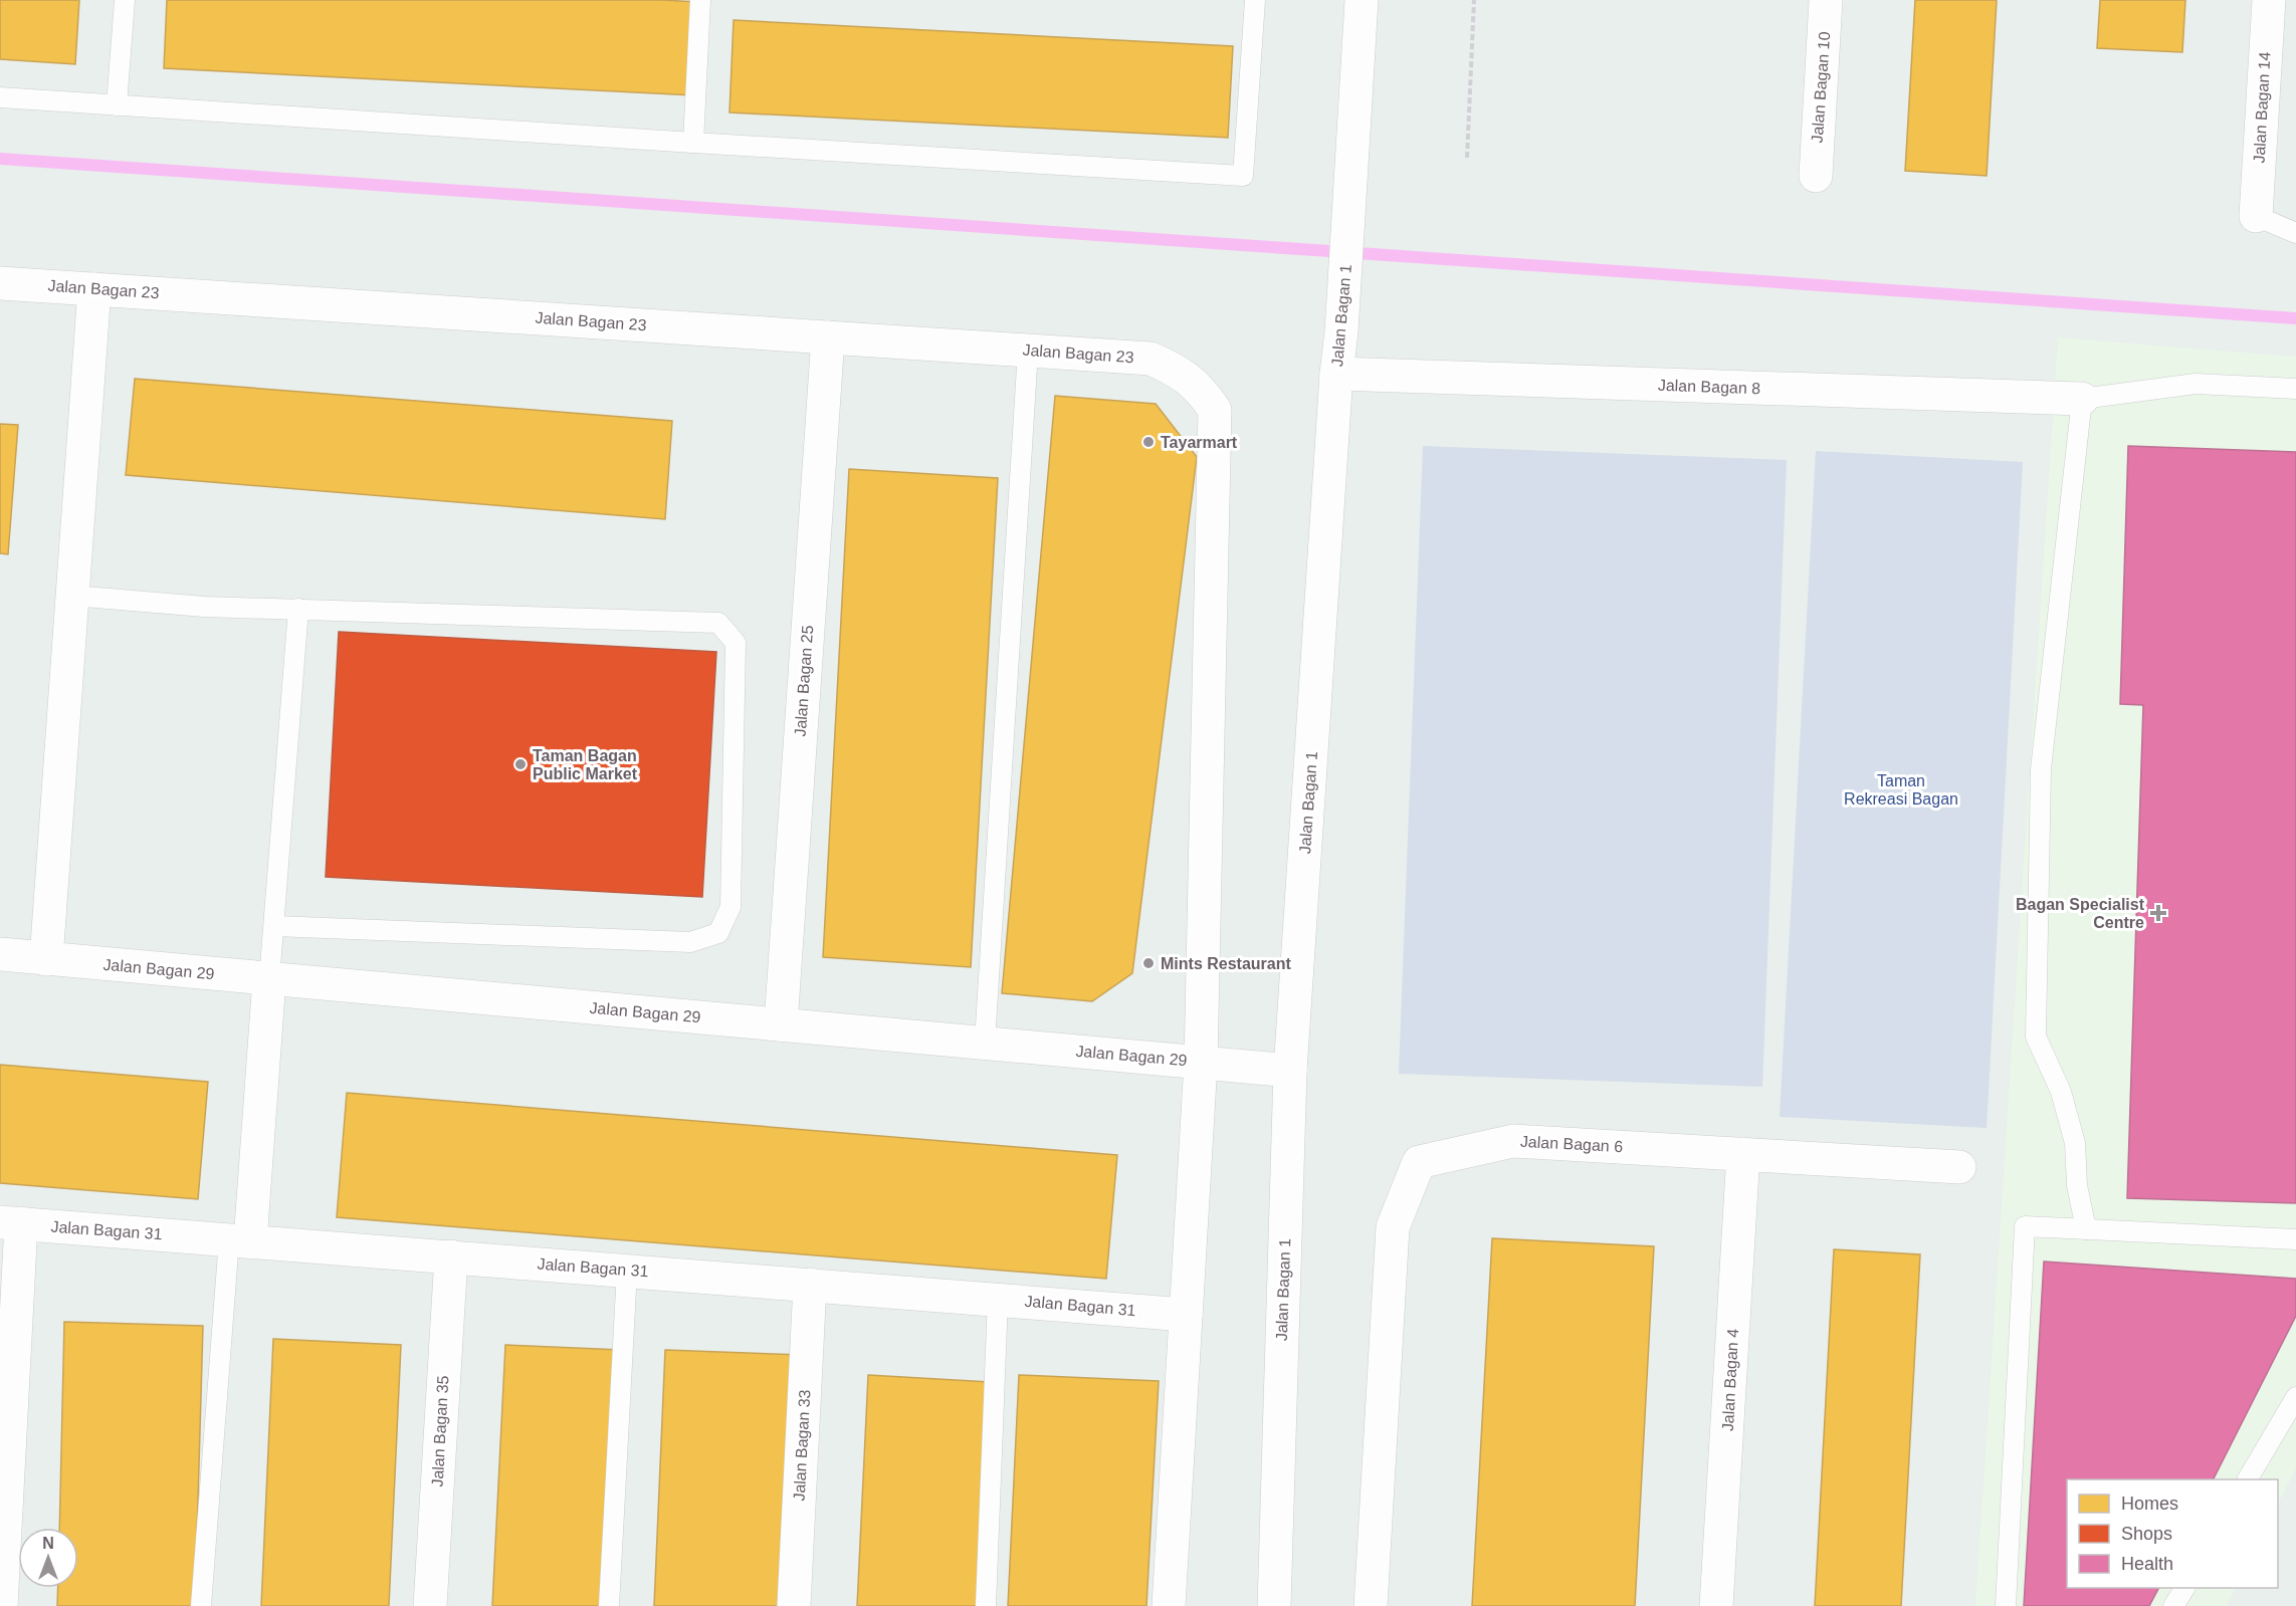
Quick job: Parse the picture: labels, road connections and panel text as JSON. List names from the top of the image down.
{
  "streets": {
    "street": [
      "Jalan Bagan 10",
      "Jalan Bagan 14",
      "Jalan Bagan 23",
      "Jalan Bagan 1",
      "Jalan Bagan 8",
      "Jalan Bagan 25",
      "Jalan Bagan 29",
      "Jalan Bagan 6",
      "Jalan Bagan 31",
      "Jalan Bagan 4",
      "Jalan Bagan 35",
      "Jalan Bagan 33"
    ]
  },
  "crossings": [
    ["Jalan Bagan 23", "Jalan Bagan 25"],
    ["Jalan Bagan 23", "Jalan Bagan 29"],
    ["Jalan Bagan 1", "Jalan Bagan 8"],
    ["Jalan Bagan 1", "Jalan Bagan 29"],
    ["Jalan Bagan 25", "Jalan Bagan 29"],
    ["Jalan Bagan 6", "Jalan Bagan 4"],
    ["Jalan Bagan 31", "Jalan Bagan 35"],
    ["Jalan Bagan 31", "Jalan Bagan 33"]
  ],
  "parks": ["Taman Rekreasi Bagan"],
  "places": {
    "other": ["Tayarmart", "Taman Bagan Public Market", "Mints Restaurant"],
    "health": ["Bagan Specialist Centre"]
  },
  "legend": ["Homes", "Shops", "Health"],
  "north": "top"
}
